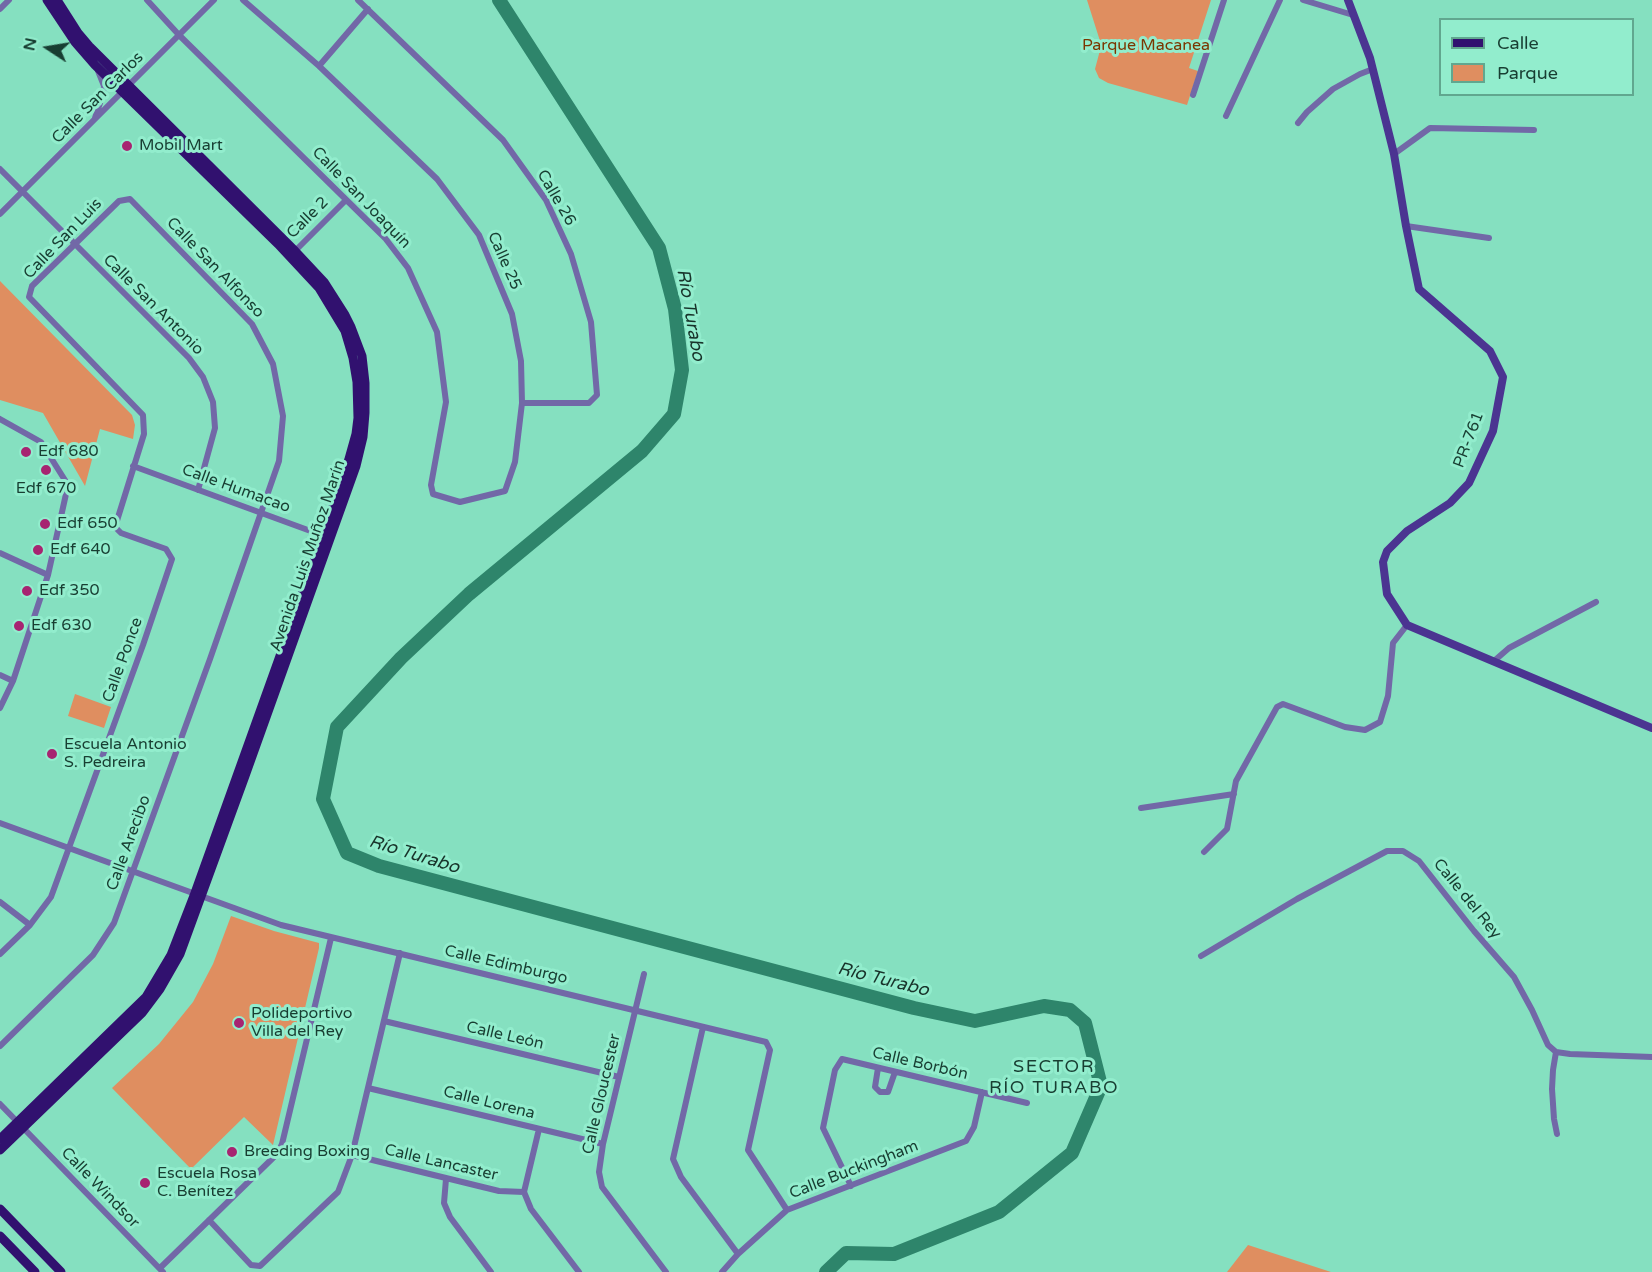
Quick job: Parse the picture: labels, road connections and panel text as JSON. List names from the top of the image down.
{
  "streets": {
    "main road": ["Avenida Luis Muñoz Marín"],
    "street": [
      "Calle San Carlos",
      "Calle San Joaquín",
      "Calle 26",
      "Calle 2",
      "Calle San Luis",
      "Calle 25",
      "Calle San Alfonso",
      "Calle San Antonio",
      "PR-761",
      "Calle Humacao",
      "Calle Ponce",
      "Calle Arecibo",
      "Calle del Rey",
      "Calle Edimburgo",
      "Calle León",
      "Calle Borbón",
      "Calle Gloucester",
      "Calle Lorena",
      "Calle Lancaster",
      "Calle Buckingham",
      "Calle Windsor"
    ]
  },
  "crossings": [
    ["Calle San Carlos", "Calle San Joaquín"],
    ["Calle San Carlos", "Calle San Antonio"],
    ["Calle San Carlos", "Avenida Luis Muñoz Marín"],
    ["Calle San Joaquín", "Calle 2"],
    ["Calle San Joaquín", "Calle 25"],
    ["Calle 26", "Calle 25"],
    ["Calle 2", "Avenida Luis Muñoz Marín"],
    ["Calle San Luis", "Calle San Alfonso"],
    ["Calle San Luis", "Calle San Antonio"],
    ["Calle San Luis", "Calle Ponce"],
    ["Calle San Alfonso", "Calle Humacao"],
    ["Calle San Alfonso", "Calle Arecibo"],
    ["Calle San Antonio", "Calle Humacao"],
    ["Calle Humacao", "Avenida Luis Muñoz Marín"],
    ["Calle Humacao", "Calle Ponce"],
    ["Calle Humacao", "Calle Arecibo"],
    ["Avenida Luis Muñoz Marín", "Calle Edimburgo"],
    ["Avenida Luis Muñoz Marín", "Calle Windsor"],
    ["Calle Ponce", "Calle Edimburgo"],
    ["Calle Arecibo", "Calle Edimburgo"],
    ["Calle Edimburgo", "Calle Gloucester"],
    ["Calle Edimburgo", "Calle Buckingham"],
    ["Calle León", "Calle Gloucester"],
    ["Calle Borbón", "Calle Buckingham"],
    ["Calle Gloucester", "Calle Lorena"]
  ],
  "districts": ["SECTOR RÍO TURABO"],
  "water": ["Río Turabo"],
  "parks": ["Parque Macanea"],
  "places": [
    "Mobil Mart",
    "Edf 680",
    "Edf 670",
    "Edf 650",
    "Edf 640",
    "Edf 350",
    "Edf 630",
    "Escuela Antonio S. Pedreira",
    "Polideportivo Villa del Rey",
    "Breeding Boxing",
    "Escuela Rosa C. Benítez"
  ],
  "legend": ["Calle", "Parque"],
  "north": "left"
}
